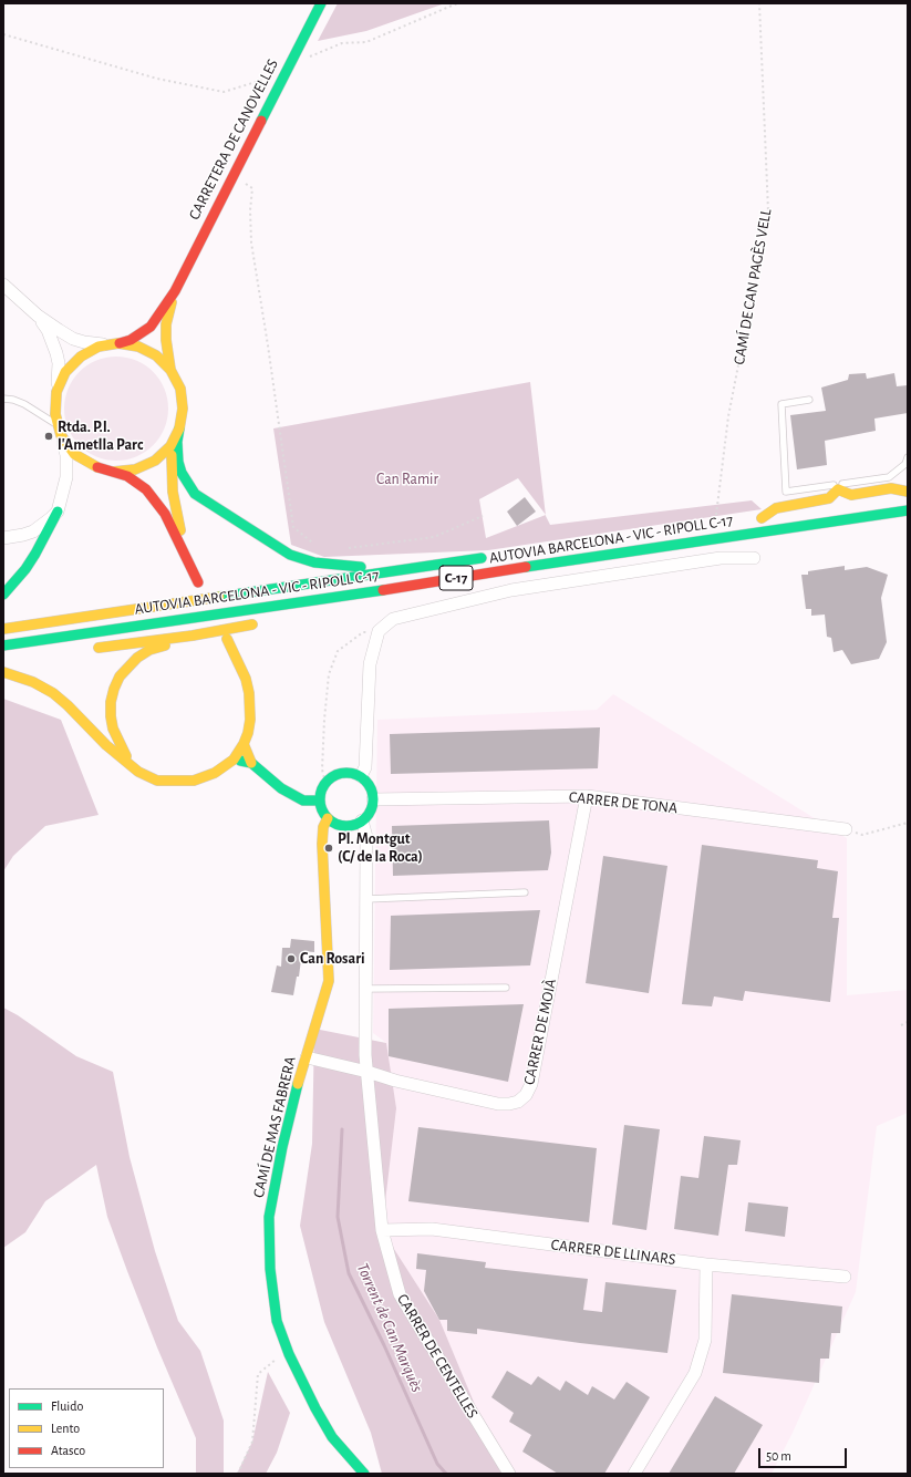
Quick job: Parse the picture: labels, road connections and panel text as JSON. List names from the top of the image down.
{
  "streets": {
    "main road": [
      "CARRETERA DE CANOVELLES",
      "AUTOVIA BARCELONA - VIC - RIPOLL C-17",
      "C-17",
      "CAMÍ DE MAS FABRERA"
    ],
    "street": [
      "CARRER DE TONA",
      "CARRER DE MOIÀ",
      "CARRER DE LLINARS",
      "CARRER DE CENTELLES"
    ],
    "path": ["CAMÍ DE CAN PAGÈS VELL"]
  },
  "crossings": [
    ["CARRER DE TONA", "CARRER DE MOIÀ"],
    ["CARRER DE TONA", "CAMÍ DE MAS FABRERA"],
    ["CARRER DE TONA", "CARRER DE CENTELLES"],
    ["CARRER DE MOIÀ", "CAMÍ DE MAS FABRERA"],
    ["CARRER DE MOIÀ", "CARRER DE CENTELLES"],
    ["CAMÍ DE MAS FABRERA", "CARRER DE CENTELLES"],
    ["CARRER DE LLINARS", "CARRER DE CENTELLES"]
  ],
  "water": ["Torrent de Can Marquès"],
  "parks": ["Can Ramir"],
  "places": ["Rtda. P.I. l'Ametlla Parc", "Pl. Montgut (C/ de la Roca)", "Can Rosari"],
  "legend": ["Fluido", "Lento", "Atasco"],
  "scale_bar": "50 m"
}
